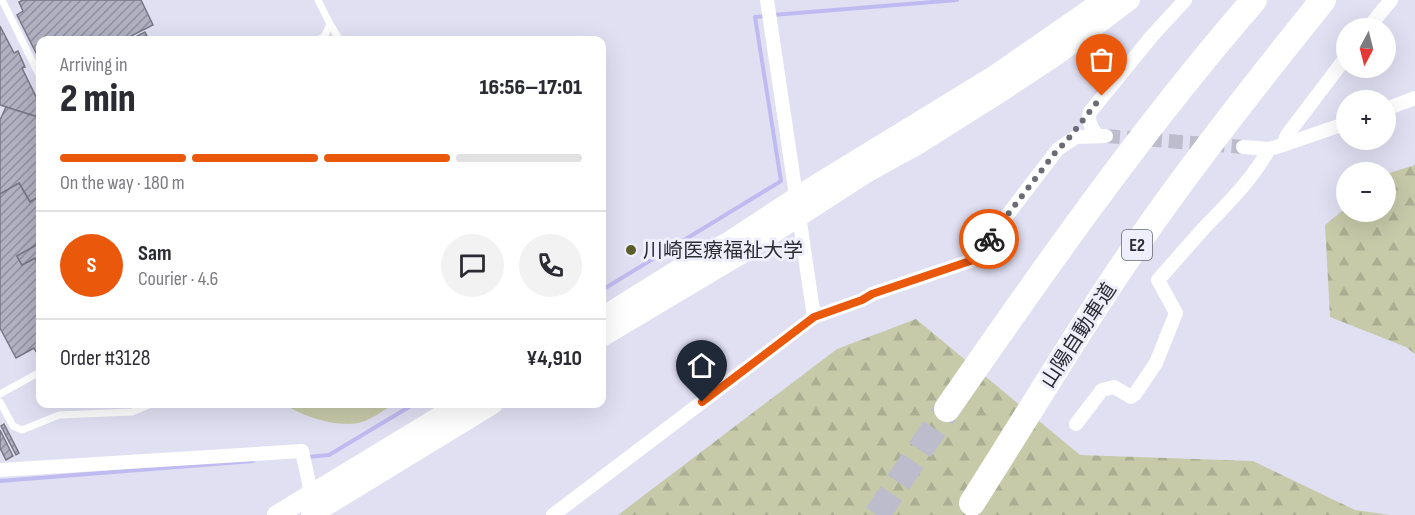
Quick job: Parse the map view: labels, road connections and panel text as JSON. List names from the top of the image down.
{
  "streets": {
    "highway": ["E2", "山陽自動車道"]
  },
  "places": ["川崎医療福祉大学"],
  "north": "bottom",
  "page": {
    "map_buttons": ["+", "−"],
    "heading": ["2 min", "Arriving in", "16:56–17:01"],
    "panel": [
      "Sam",
      "Courier · 4.6",
      "Order #3128",
      "¥4,910"
    ],
    "bar": "On the way · 180 m",
    "round": "S"
  }
}
